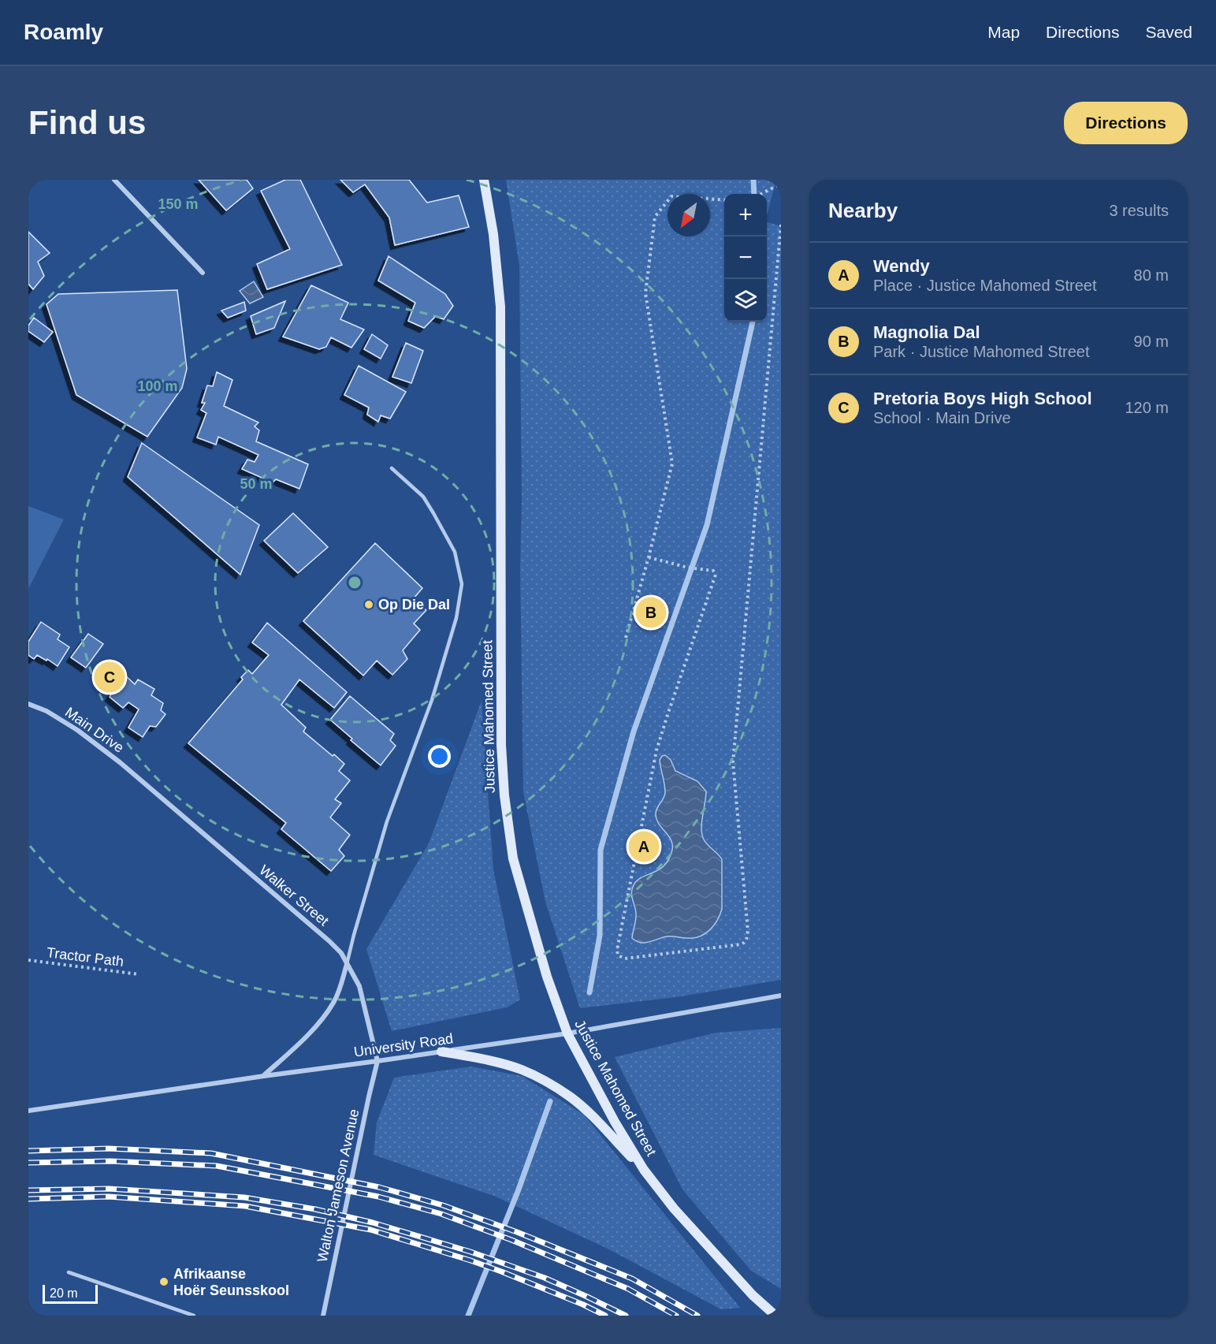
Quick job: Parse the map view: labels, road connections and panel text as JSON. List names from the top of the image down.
{
  "streets": {
    "main road": ["Justice Mahomed Street"],
    "street": [
      "Main Drive",
      "Walker Street",
      "University Road",
      "Walton Jameson Avenue"
    ],
    "path": ["Tractor Path"]
  },
  "crossings": [
    ["Justice Mahomed Street", "University Road"],
    ["Main Drive", "Walker Street"],
    ["Walker Street", "University Road"],
    ["Walker Street", "Walton Jameson Avenue"],
    ["University Road", "Walton Jameson Avenue"]
  ],
  "places": ["Op Die Dal", "Afrikaanse Hoër Seunsskool"],
  "scale_bar": "20 m",
  "north": "bottom left",
  "page": {
    "header": "Roamly",
    "nav": ["Map", "Directions", "Saved"],
    "buttons": "Directions",
    "title": "Find us",
    "heading": ["Nearby", "3 results"],
    "map_buttons": ["+", "−"],
    "list": [
      {
        "mark": "A",
        "name": "Wendy",
        "note": "Place · Justice Mahomed Street",
        "value": "80 m"
      },
      {
        "mark": "B",
        "name": "Magnolia Dal",
        "note": "Park · Justice Mahomed Street",
        "value": "90 m"
      },
      {
        "mark": "C",
        "name": "Pretoria Boys High School",
        "note": "School · Main Drive",
        "value": "120 m"
      }
    ],
    "pins": ["B", "C", "A"],
    "scale": "20 m"
  },
  "rings": ["150 m", "100 m", "50 m"]
}
